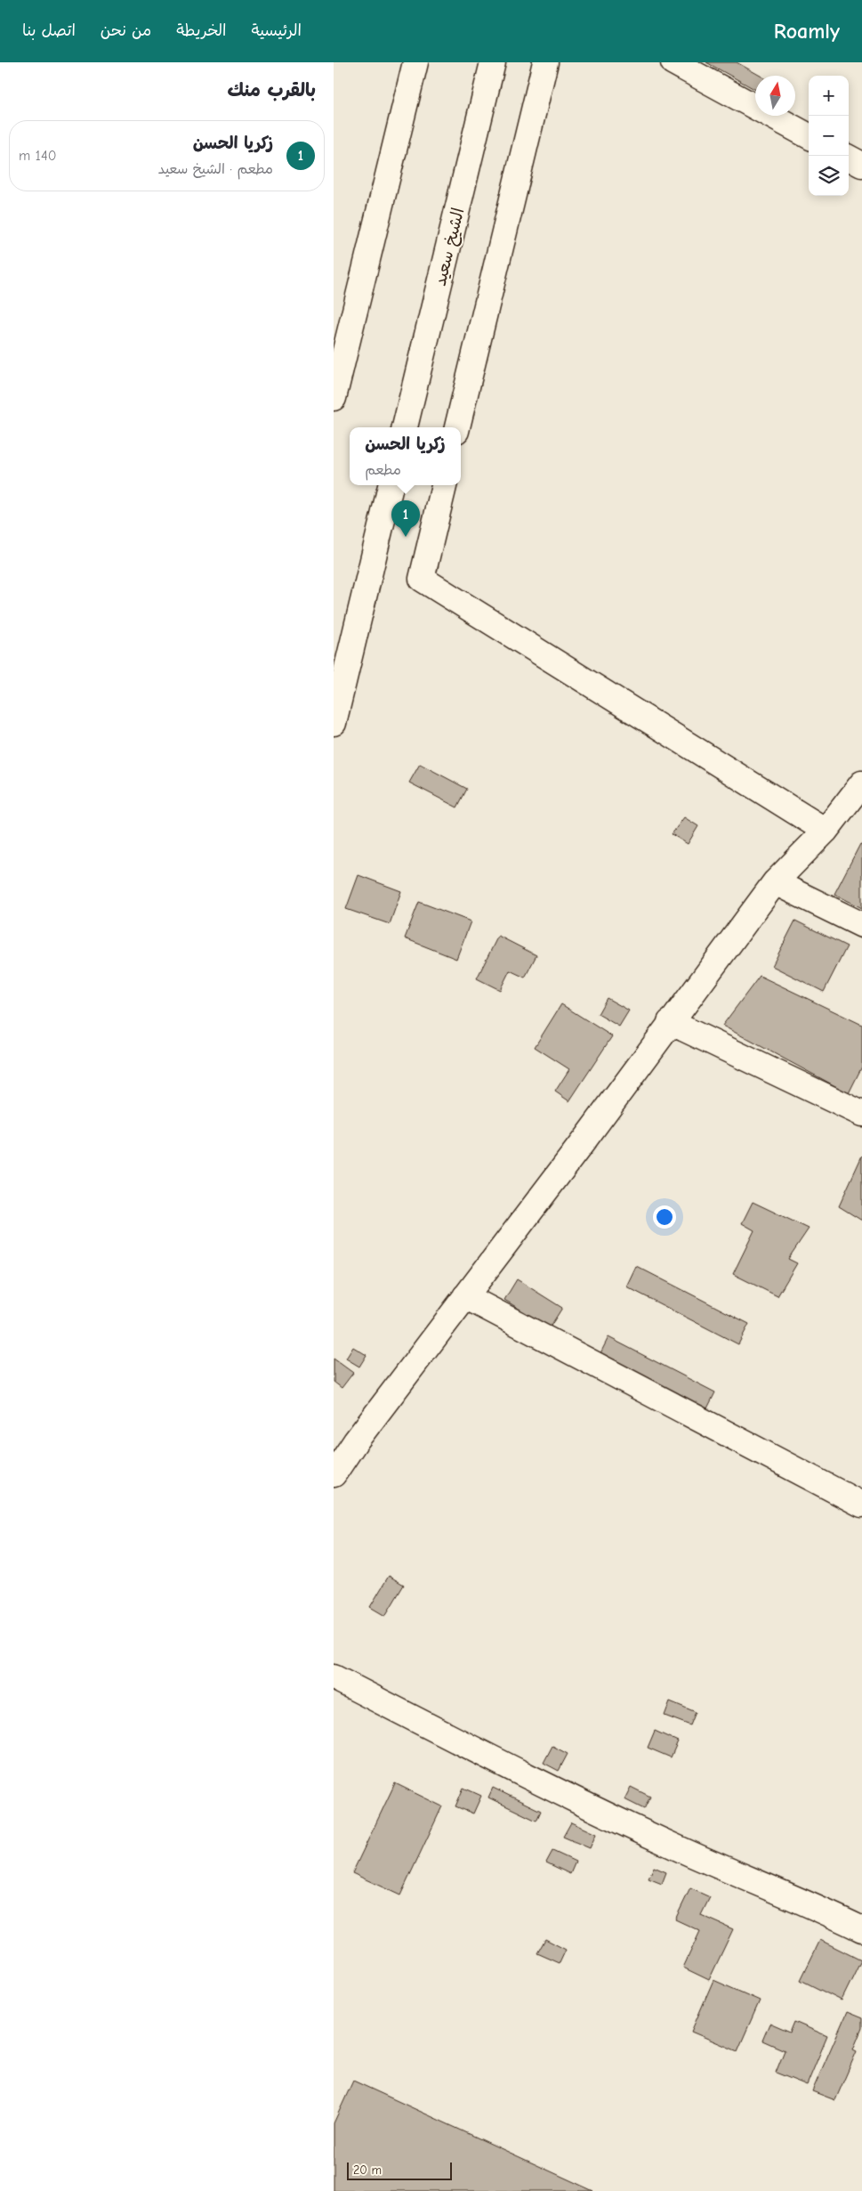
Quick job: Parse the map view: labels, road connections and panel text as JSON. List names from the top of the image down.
{
  "streets": {
    "street": ["الشيخ سعيد"]
  },
  "scale_bar": "20 m",
  "north": "top",
  "page": {
    "header": "Roamly",
    "nav": [
      "الرئيسية",
      "الخريطة",
      "من نحن",
      "اتصل بنا"
    ],
    "heading": "بالقرب منك",
    "map_buttons": ["+", "−"],
    "list": [
      {
        "mark": "1",
        "name": "زكريا الحسن",
        "note": "مطعم · الشيخ سعيد",
        "value": "140 m"
      }
    ],
    "popup": ["زكريا الحسن", "مطعم"],
    "pins": "1",
    "scale": "20 m"
  }
}
